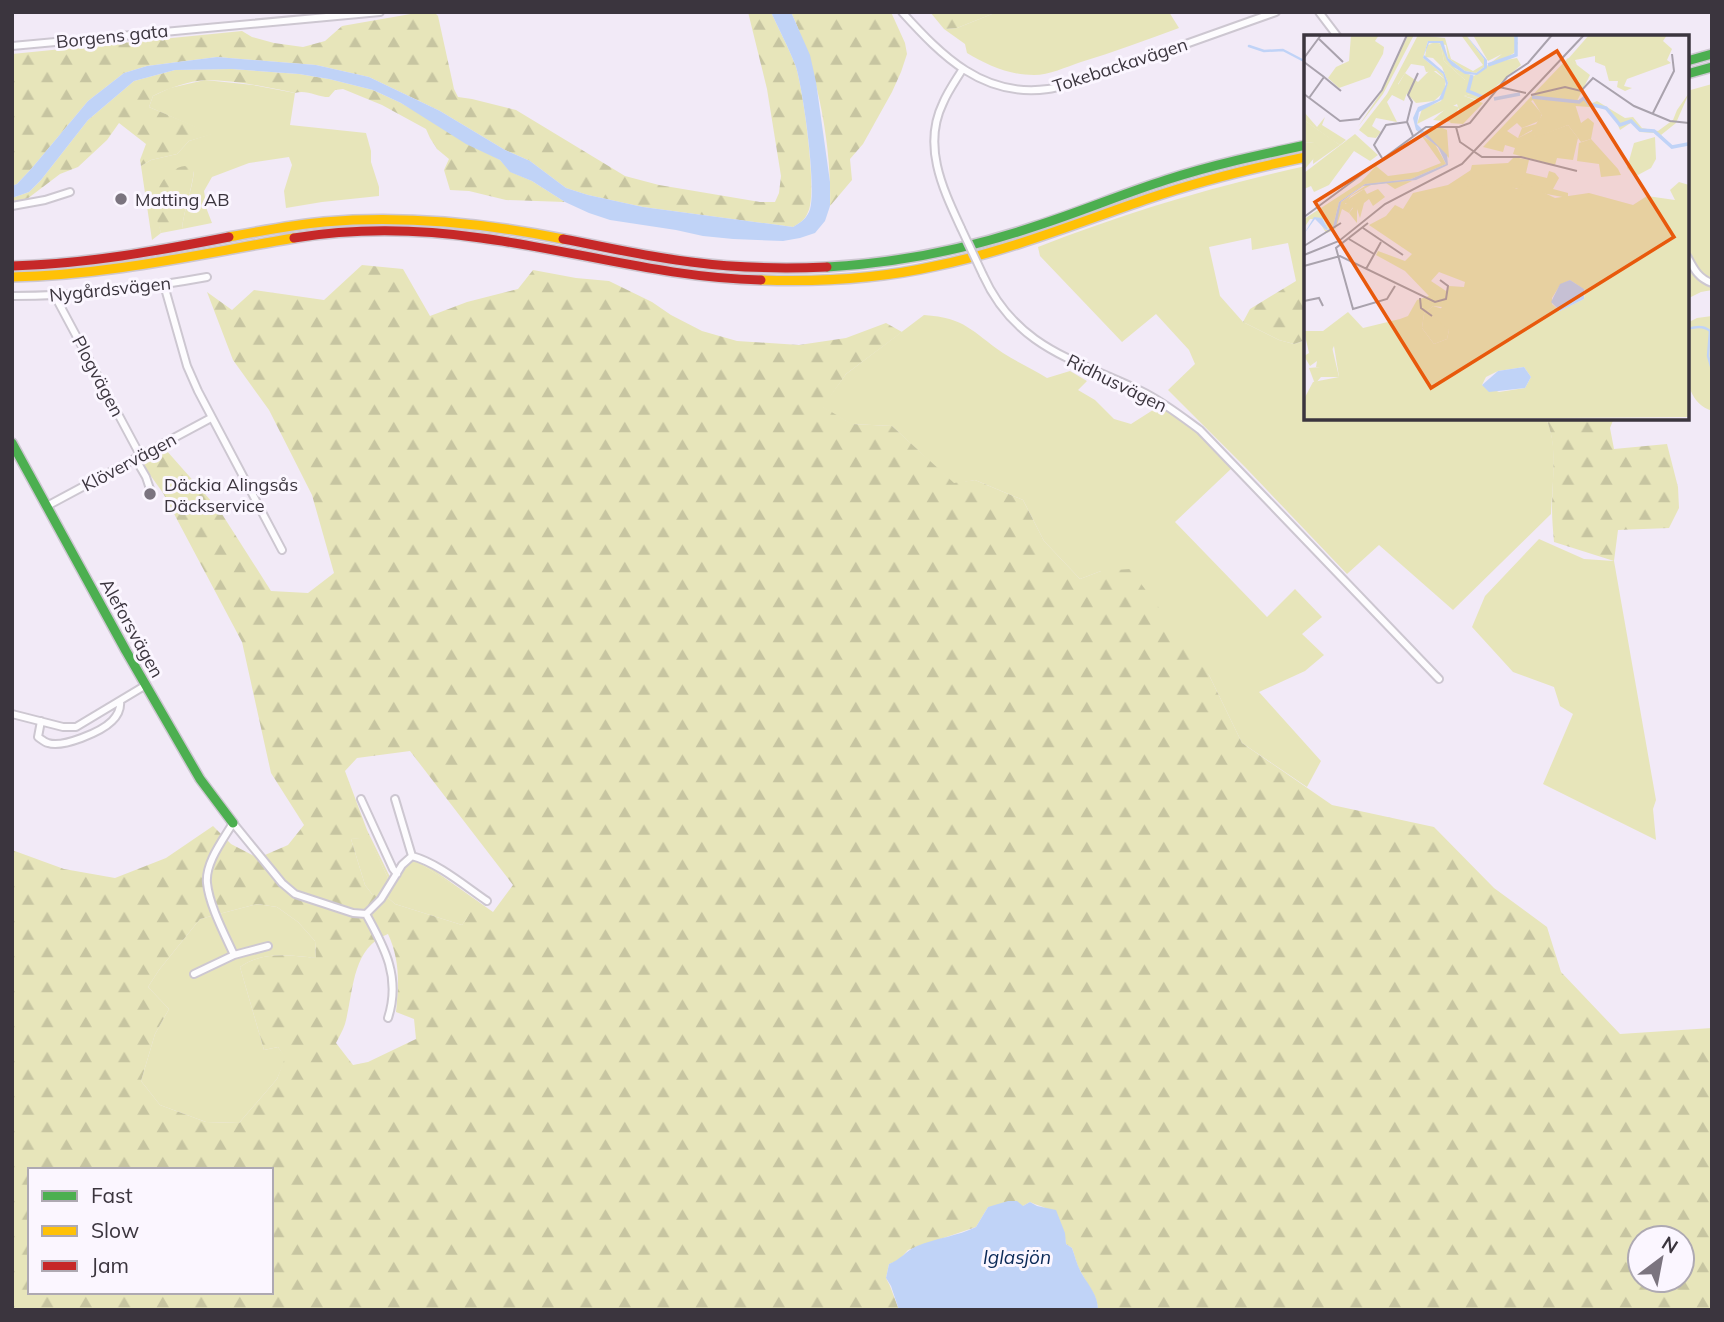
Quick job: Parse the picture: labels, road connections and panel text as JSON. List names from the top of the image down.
{
  "streets": {
    "main road": ["Aleforsvägen"],
    "street": [
      "Borgens gata",
      "Tokebackavägen",
      "Nygårdsvägen",
      "Plogvägen",
      "Ridhusvägen",
      "Klövervägen"
    ]
  },
  "crossings": [
    ["Tokebackavägen", "Ridhusvägen"],
    ["Nygårdsvägen", "Plogvägen"],
    ["Plogvägen", "Klövervägen"],
    ["Klövervägen", "Aleforsvägen"]
  ],
  "water": ["Iglasjön"],
  "places": ["Matting AB", "Däckia Alingsås Däckservice"],
  "legend": ["Fast", "Slow", "Jam"],
  "north": "top right"
}
